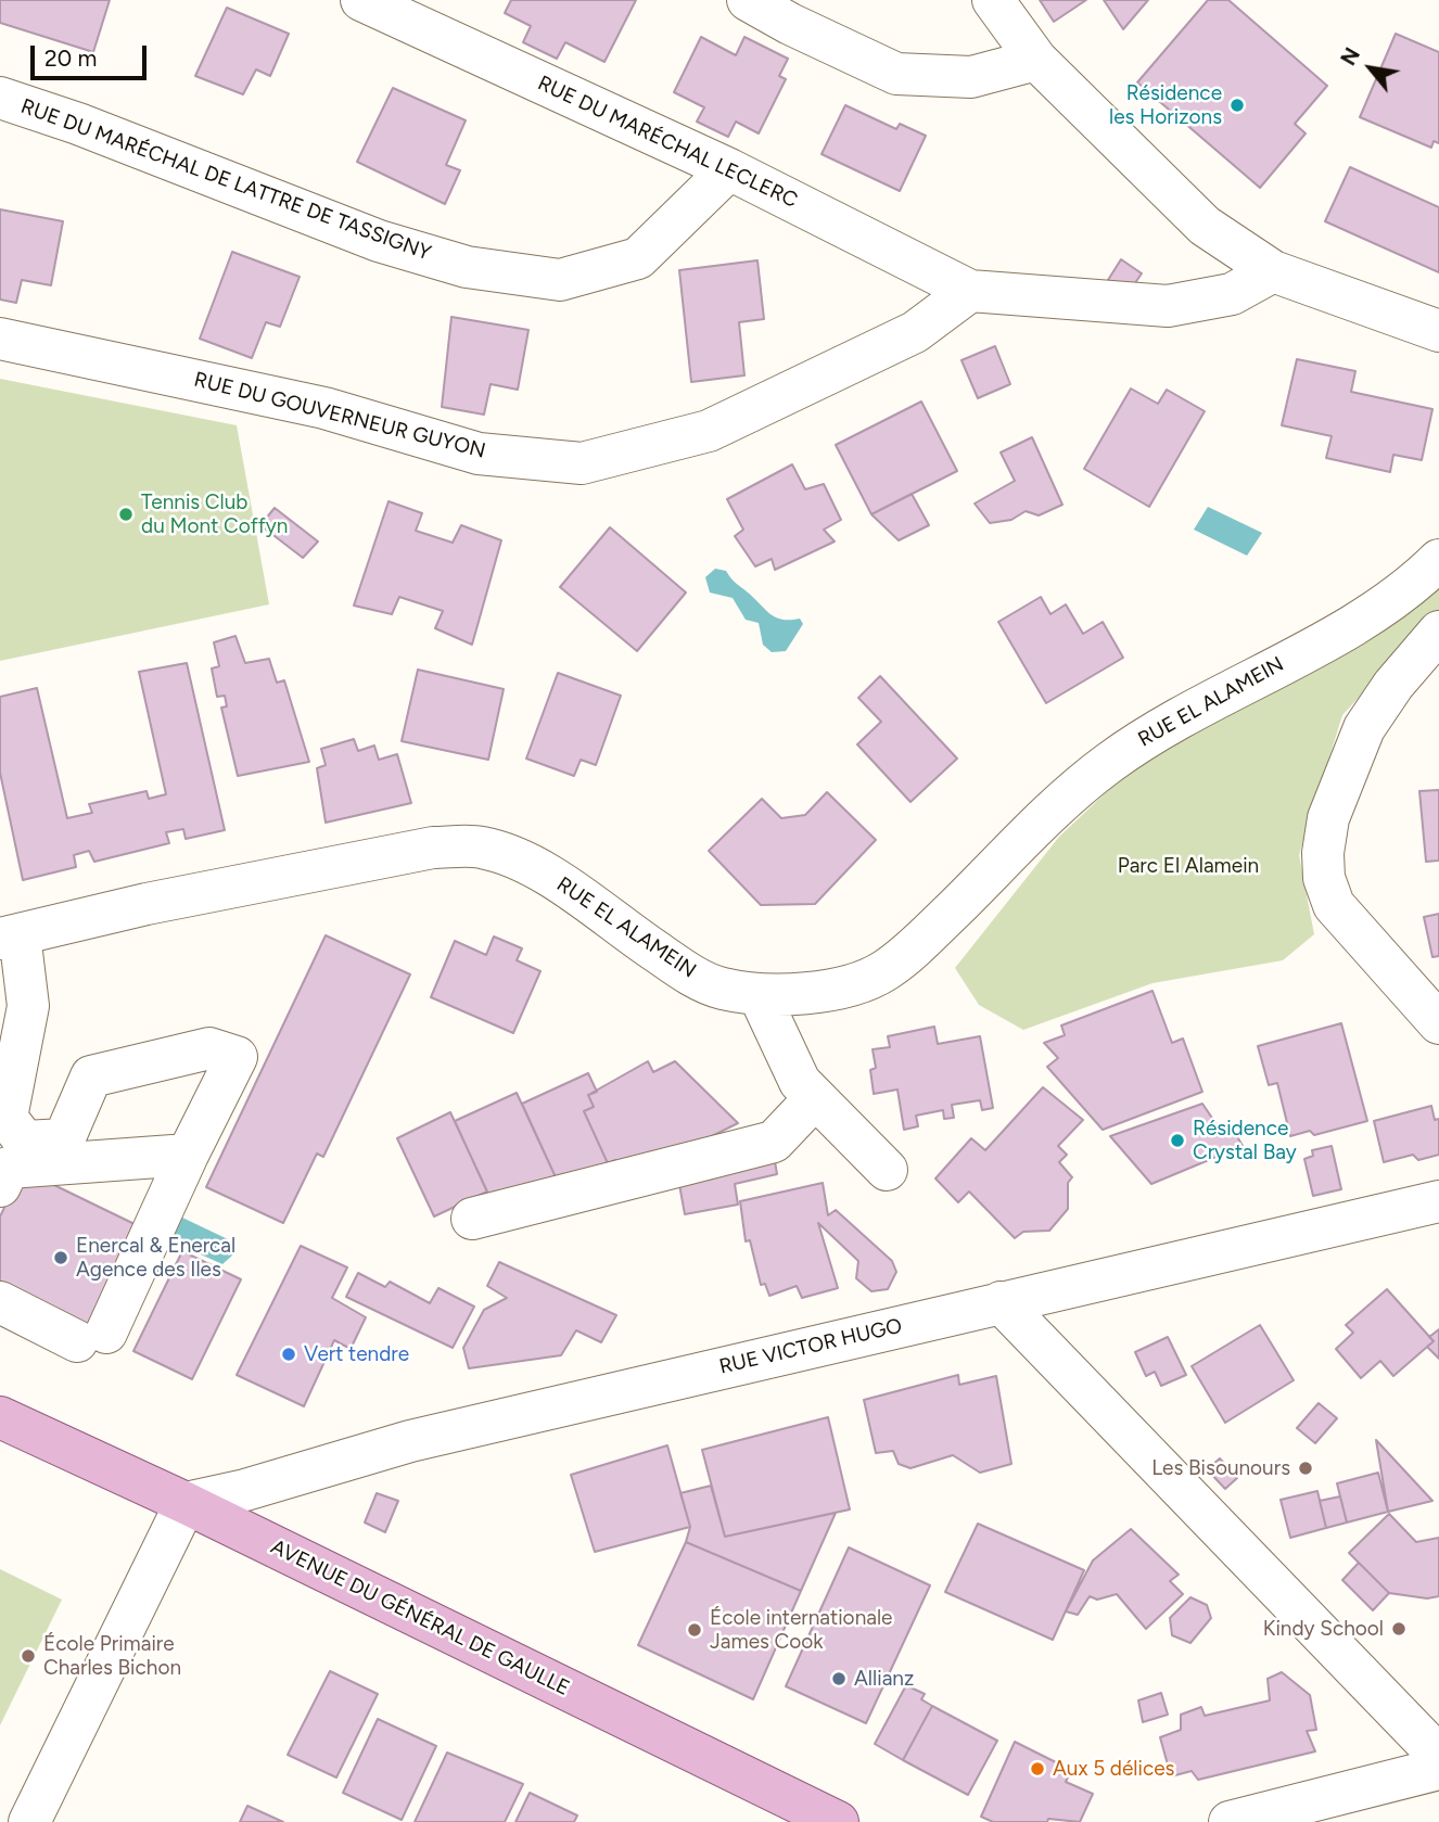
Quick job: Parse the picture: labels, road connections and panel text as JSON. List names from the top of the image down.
{
  "streets": {
    "main road": ["AVENUE DU GÉNÉRAL DE GAULLE"],
    "street": [
      "RUE DU MARÉCHAL LECLERC",
      "RUE DU MARÉCHAL DE LATTRE DE TASSIGNY",
      "RUE DU GOUVERNEUR GUYON",
      "RUE EL ALAMEIN",
      "RUE VICTOR HUGO"
    ]
  },
  "crossings": [
    ["RUE DU MARÉCHAL LECLERC", "RUE DU MARÉCHAL DE LATTRE DE TASSIGNY"],
    ["RUE DU MARÉCHAL LECLERC", "RUE DU GOUVERNEUR GUYON"],
    ["RUE VICTOR HUGO", "AVENUE DU GÉNÉRAL DE GAULLE"]
  ],
  "parks": ["Parc El Alamein"],
  "places": [
    "Résidence les Horizons",
    "Tennis Club du Mont Coffyn",
    "Résidence Crystal Bay",
    "Enercal & Enercal Agence des Iles",
    "Vert tendre",
    "Les Bisounours",
    "Kindy School",
    "École internationale James Cook",
    "École Primaire Charles Bichon",
    "Allianz",
    "Aux 5 délices"
  ],
  "scale_bar": "20 m",
  "north": "top left"
}
